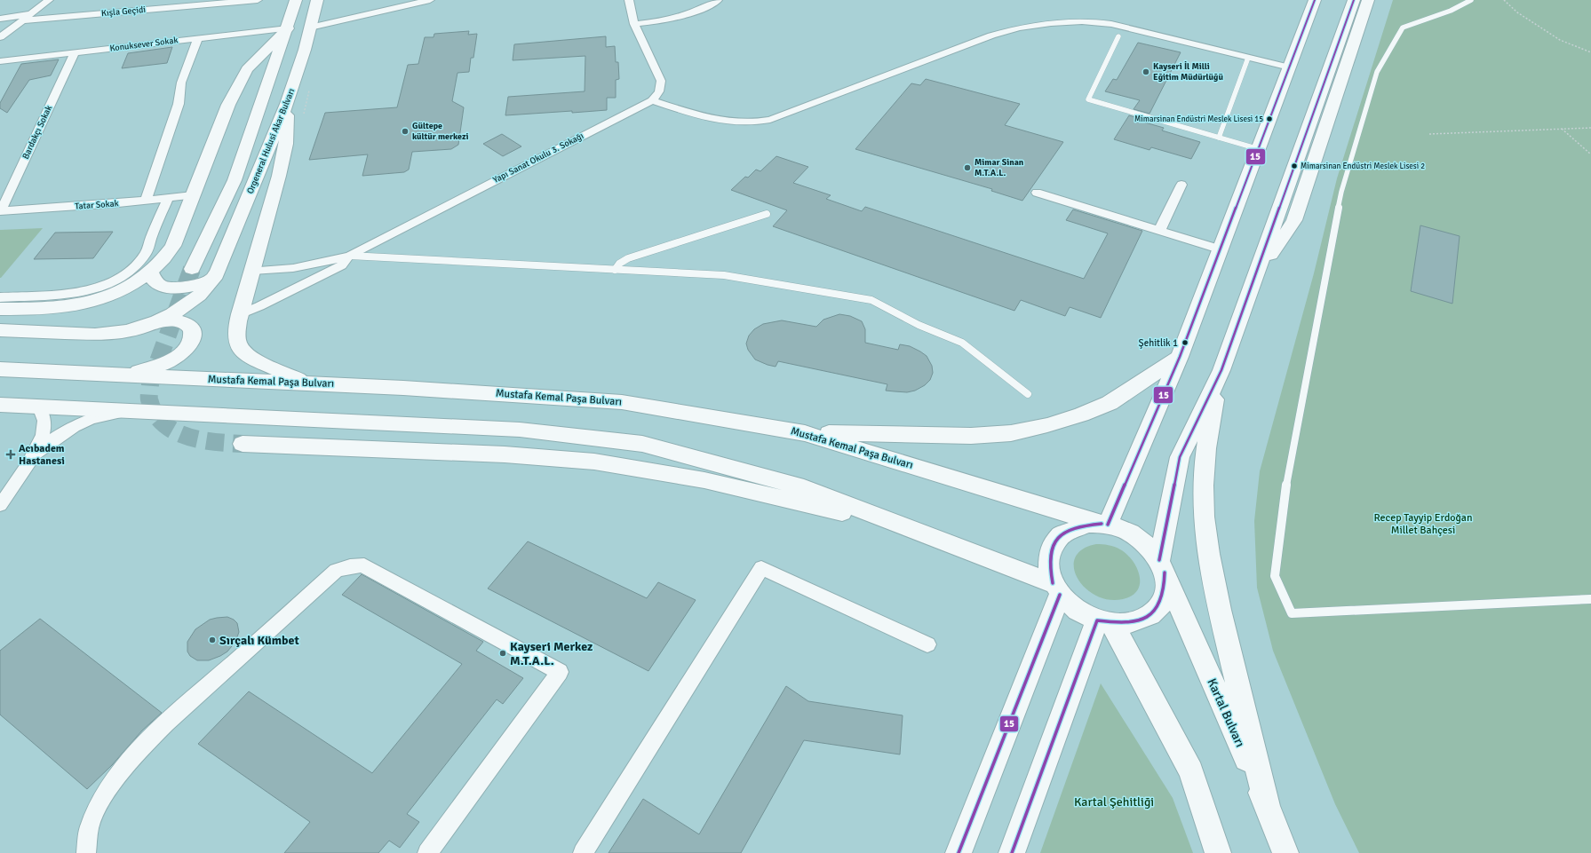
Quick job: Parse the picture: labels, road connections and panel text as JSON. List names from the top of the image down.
{
  "streets": {
    "main road": ["Orgeneral Hulusi Akar Bulvarı", "Mustafa Kemal Paşa Bulvarı", "Kartal Bulvarı"],
    "street": [
      "Kışla Geçidi",
      "Konuksever Sokak",
      "Bardakçı Sokak",
      "Yapı Sanat Okulu 3. Sokağı",
      "Tatar Sokak"
    ]
  },
  "crossings": [
    ["Konuksever Sokak", "Bardakçı Sokak"],
    ["Konuksever Sokak", "Orgeneral Hulusi Akar Bulvarı"],
    ["Bardakçı Sokak", "Tatar Sokak"],
    ["Mustafa Kemal Paşa Bulvarı", "Kartal Bulvarı"]
  ],
  "parks": ["Recep Tayyip Erdoğan Millet Bahçesi", "Kartal Şehitliği"],
  "places": {
    "other": [
      "Kayseri İl Milli Eğitim Müdürlüğü",
      "Mimarsinan Endüstri Meslek Lisesi 15",
      "Gültepe kültür merkezi",
      "Mimarsinan Endüstri Meslek Lisesi 2",
      "Mimar Sinan M.T.A.L.",
      "Şehitlik 1",
      "Sırçalı Kümbet",
      "Kayseri Merkez M.T.A.L."
    ],
    "health": ["Acıbadem Hastanesi"]
  },
  "lines": ["transit line 15"]
}
